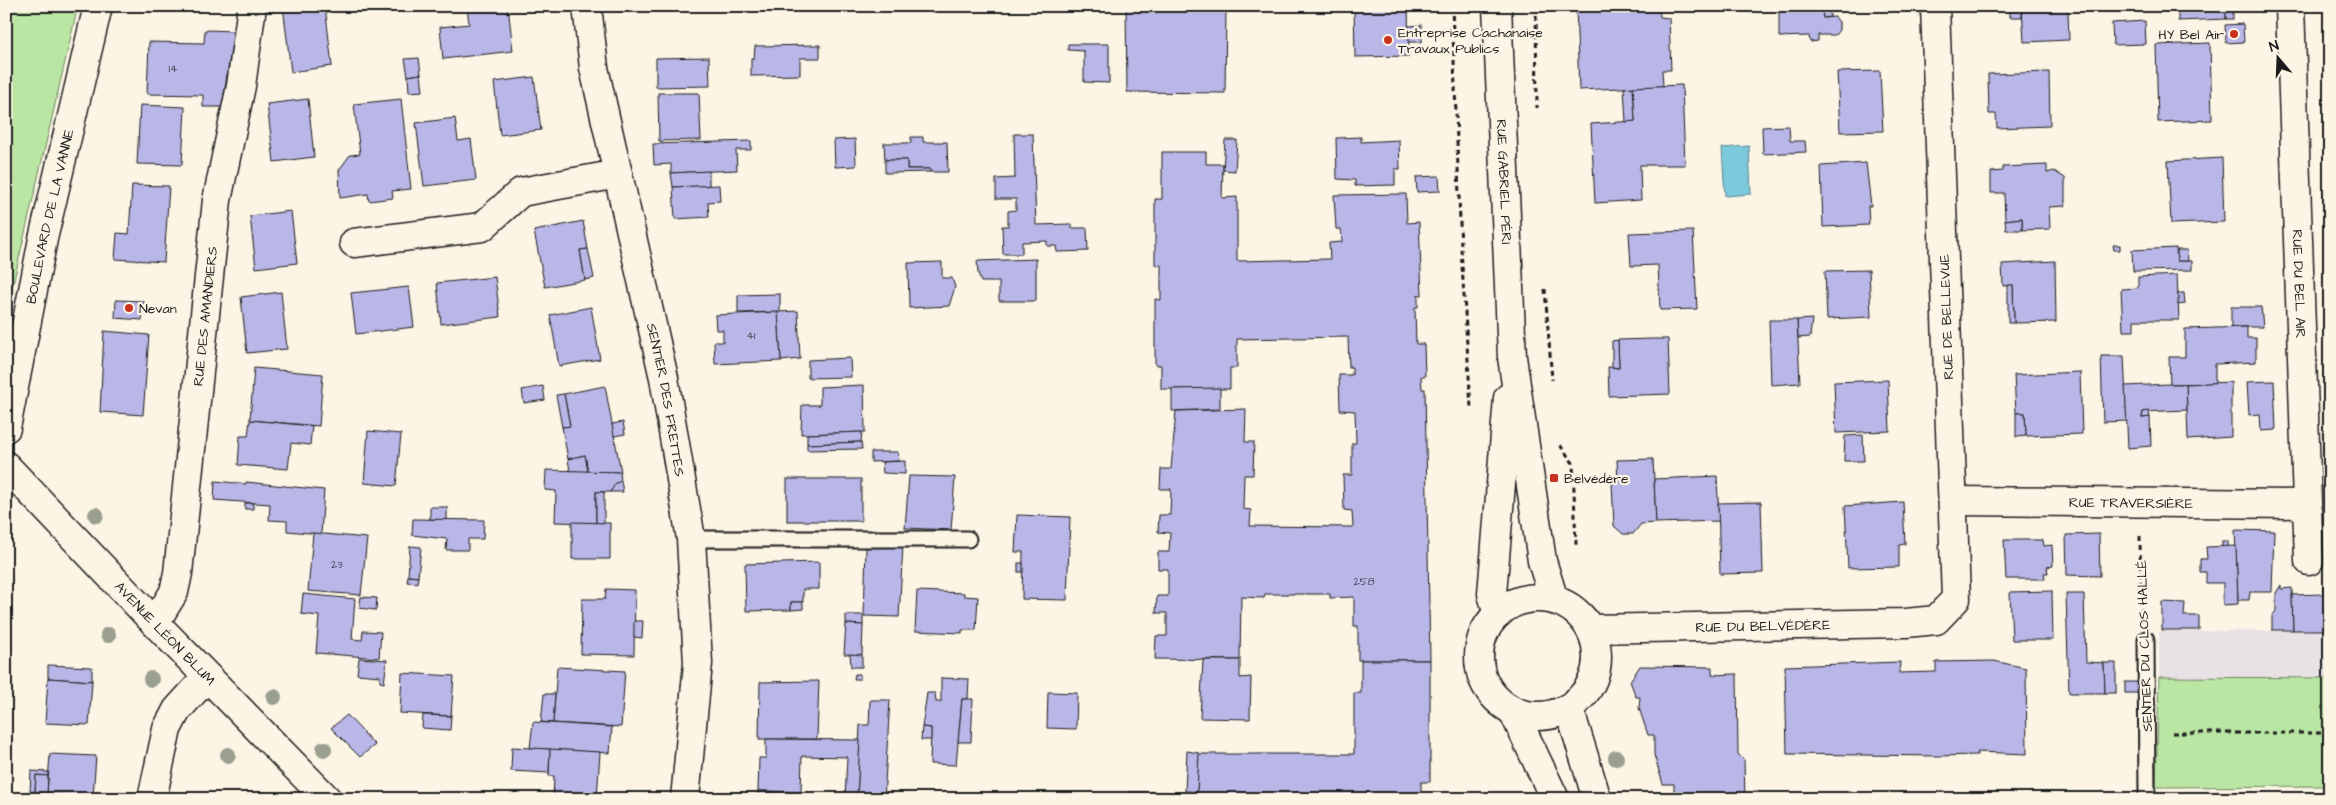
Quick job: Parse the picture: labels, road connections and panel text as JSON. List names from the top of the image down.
{
  "streets": {
    "street": [
      "RUE GABRIEL PÉRI",
      "BOULEVARD DE LA VANNE",
      "RUE DU BEL AIR",
      "RUE DES AMANDIERS",
      "RUE DE BELLEVUE",
      "SENTIER DES FRETTES",
      "RUE TRAVERSIÈRE",
      "RUE DU BELVÉDÈRE",
      "AVENUE LÉON BLUM"
    ],
    "lane": ["SENTIER DU CLOS HALLÉ"]
  },
  "crossings": [
    ["RUE GABRIEL PÉRI", "RUE DU BELVÉDÈRE"],
    ["RUE DU BEL AIR", "RUE TRAVERSIÈRE"],
    ["RUE DES AMANDIERS", "AVENUE LÉON BLUM"],
    ["RUE DE BELLEVUE", "RUE TRAVERSIÈRE"],
    ["RUE DE BELLEVUE", "RUE DU BELVÉDÈRE"]
  ],
  "places": {
    "other": ["HY Bel Air", "Entreprise Cachanaise Travaux Publics", "Nevan"],
    "transit": ["Belvédère"]
  },
  "house_numbers": [
    "14",
    "41",
    "23",
    "258"
  ],
  "north": "top"
}
